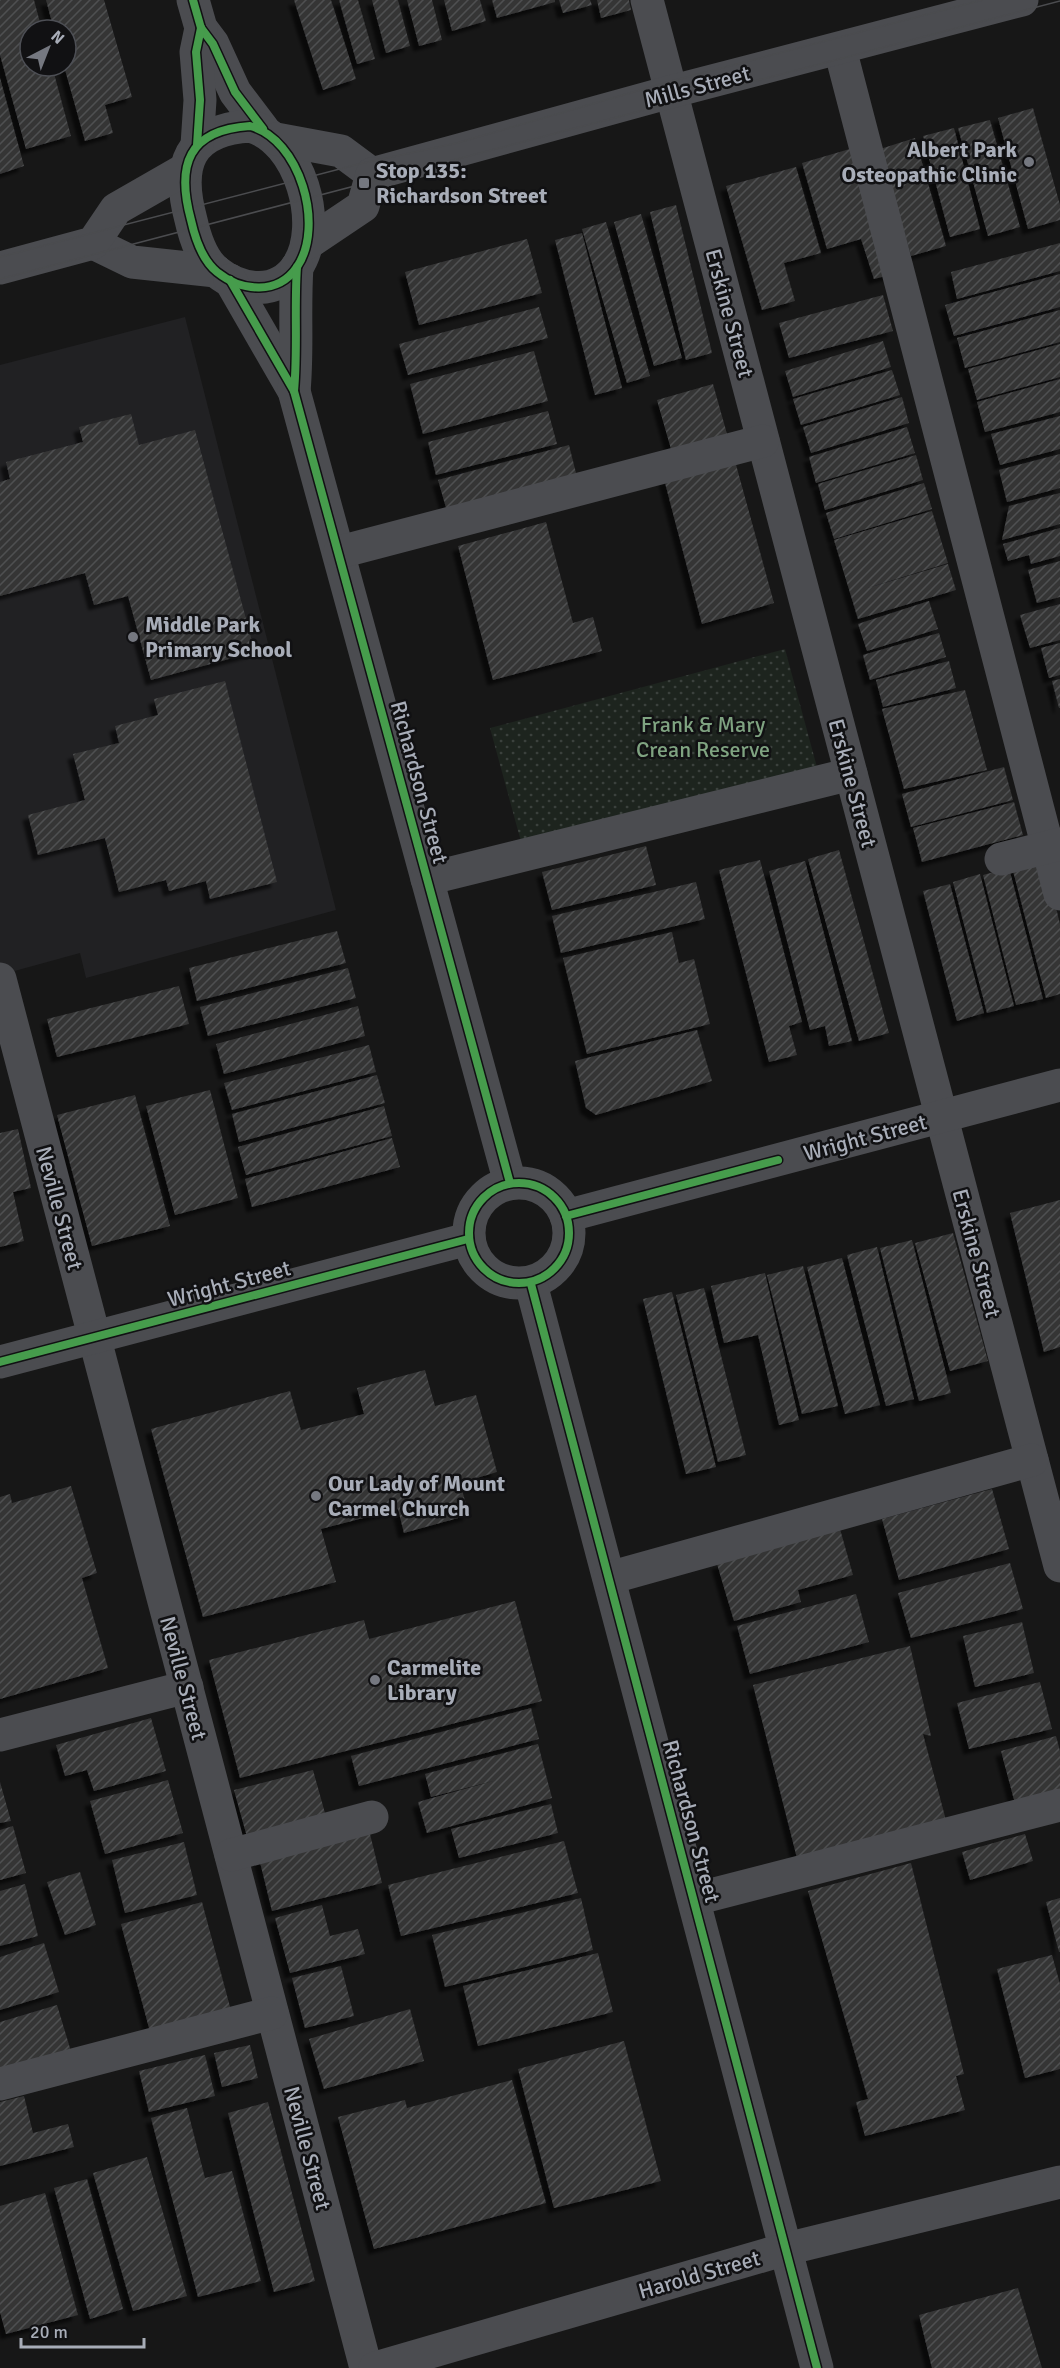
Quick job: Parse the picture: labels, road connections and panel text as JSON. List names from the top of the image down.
{
  "streets": {
    "street": [
      "Mills Street",
      "Erskine Street",
      "Richardson Street",
      "Wright Street",
      "Neville Street",
      "Harold Street"
    ]
  },
  "crossings": [
    ["Mills Street", "Erskine Street"],
    ["Erskine Street", "Wright Street"],
    ["Richardson Street", "Wright Street"],
    ["Richardson Street", "Harold Street"],
    ["Wright Street", "Neville Street"]
  ],
  "parks": ["Frank & Mary Crean Reserve"],
  "places": {
    "other": [
      "Albert Park Osteopathic Clinic",
      "Middle Park Primary School",
      "Our Lady of Mount Carmel Church",
      "Carmelite Library"
    ],
    "transit": ["Stop 135: Richardson Street"]
  },
  "scale_bar": "20 m",
  "north": "top right"
}
